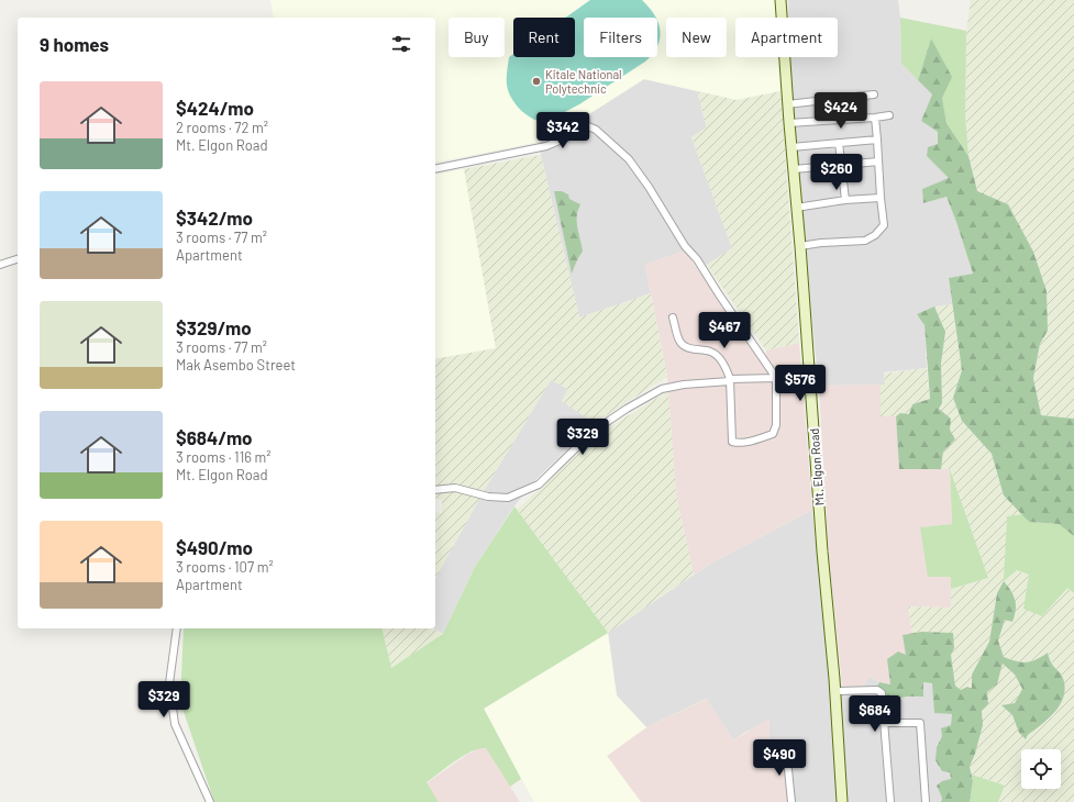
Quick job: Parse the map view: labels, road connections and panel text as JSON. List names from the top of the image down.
{
  "streets": {
    "street": ["Mt. Elgon Road"]
  },
  "places": ["Kitale National Polytechnic"],
  "page": {
    "chip": [
      "Buy",
      "Rent",
      "Filters",
      "New",
      "Apartment"
    ],
    "heading": "9 homes",
    "list": [
      {
        "name": "$424/mo",
        "note": "2 rooms · 72 m² · Mt. Elgon Road"
      },
      {
        "name": "$342/mo",
        "note": "3 rooms · 77 m² · Apartment"
      },
      {
        "name": "$329/mo",
        "note": "3 rooms · 77 m² · Mak Asembo Street"
      },
      {
        "name": "$684/mo",
        "note": "3 rooms · 116 m² · Mt. Elgon Road"
      },
      {
        "name": "$490/mo",
        "note": "3 rooms · 107 m² · Apartment"
      }
    ],
    "price": [
      "$424",
      "$342",
      "$260",
      "$467",
      "$576",
      "$329",
      "$329",
      "$684",
      "$490"
    ]
  }
}
